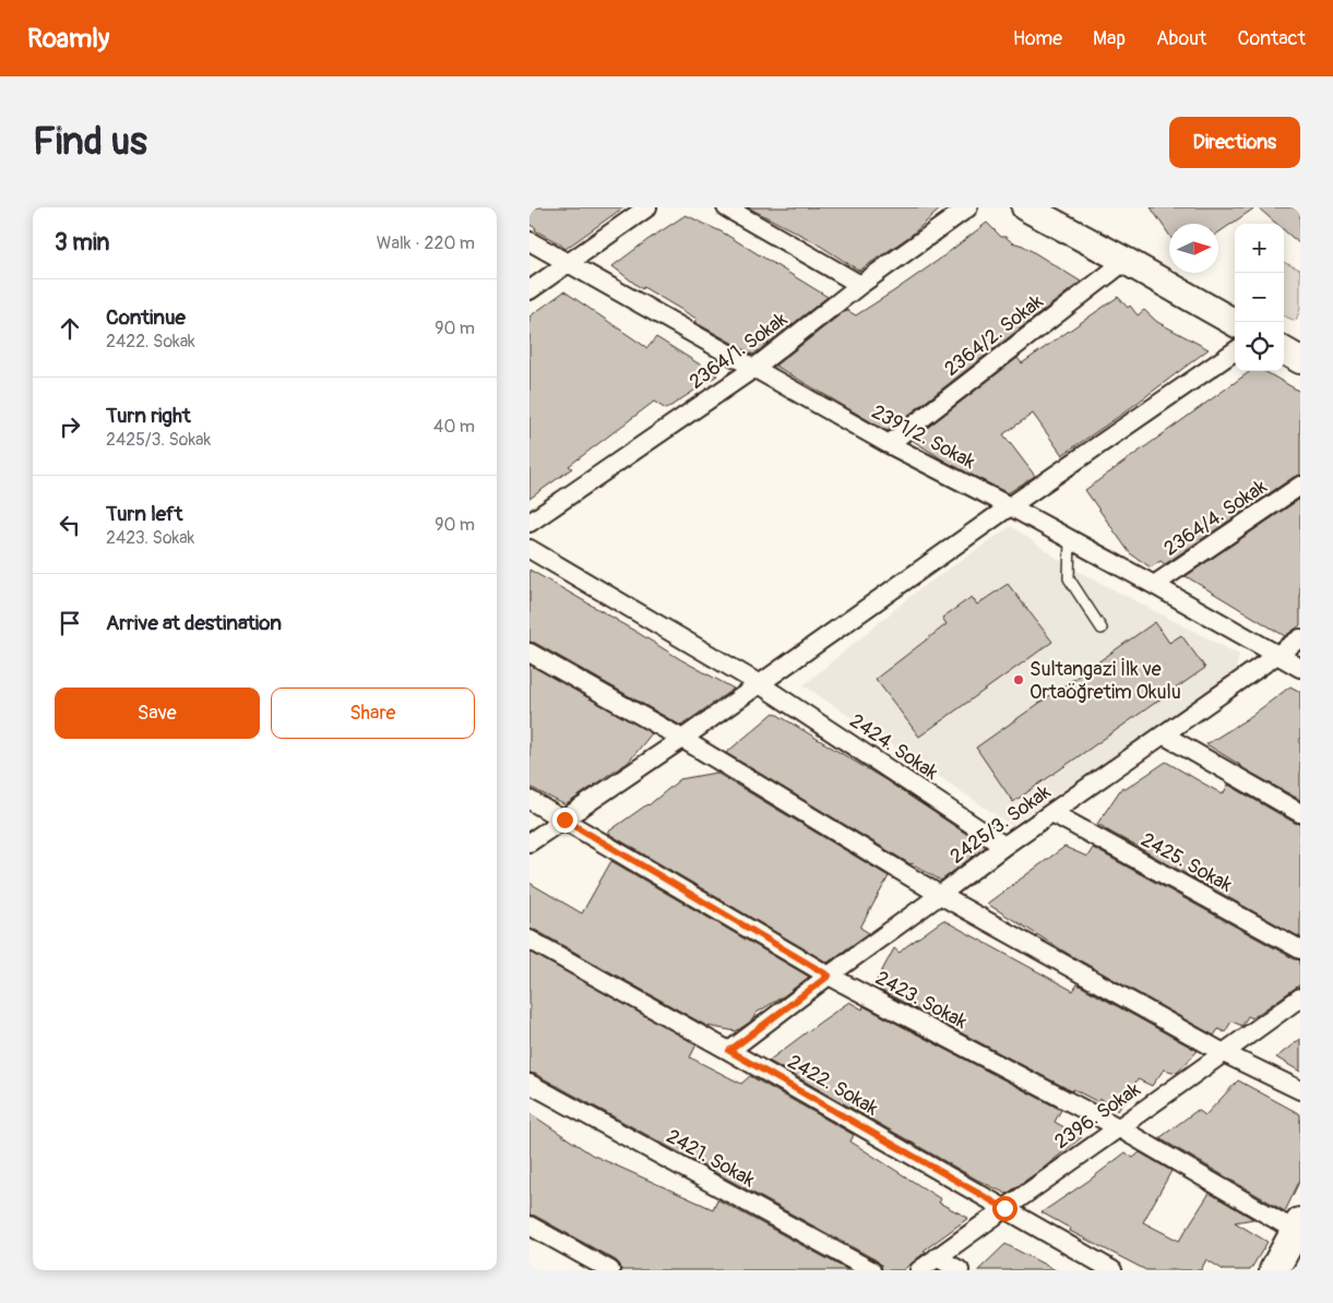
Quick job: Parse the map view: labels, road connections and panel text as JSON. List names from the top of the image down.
{
  "streets": {
    "street": [
      "2364/2. Sokak",
      "2364/1. Sokak",
      "2391/2. Sokak",
      "2364/4. Sokak",
      "2424. Sokak",
      "2425/3. Sokak",
      "2425. Sokak",
      "2423. Sokak",
      "2422. Sokak",
      "2396. Sokak",
      "2421. Sokak"
    ]
  },
  "crossings": [
    ["2364/2. Sokak", "2391/2. Sokak"],
    ["2364/1. Sokak", "2391/2. Sokak"],
    ["2391/2. Sokak", "2364/4. Sokak"],
    ["2391/2. Sokak", "2425/3. Sokak"],
    ["2424. Sokak", "2425/3. Sokak"],
    ["2425/3. Sokak", "2425. Sokak"],
    ["2425/3. Sokak", "2423. Sokak"],
    ["2425/3. Sokak", "2422. Sokak"],
    ["2423. Sokak", "2396. Sokak"],
    ["2422. Sokak", "2396. Sokak"]
  ],
  "places": ["Sultangazi İlk ve Ortaöğretim Okulu"],
  "north": "right",
  "page": {
    "header": "Roamly",
    "nav": [
      "Home",
      "Map",
      "About",
      "Contact"
    ],
    "buttons": [
      "Directions",
      ["Save", "Share"]
    ],
    "title": "Find us",
    "heading": ["3 min", "Walk · 220 m"],
    "map_buttons": ["+", "−"],
    "list": [
      ["Continue", "2422. Sokak", "90 m"],
      ["Turn right", "2425/3. Sokak", "40 m"],
      ["Turn left", "2423. Sokak", "90 m"],
      "Arrive at destination"
    ]
  }
}
